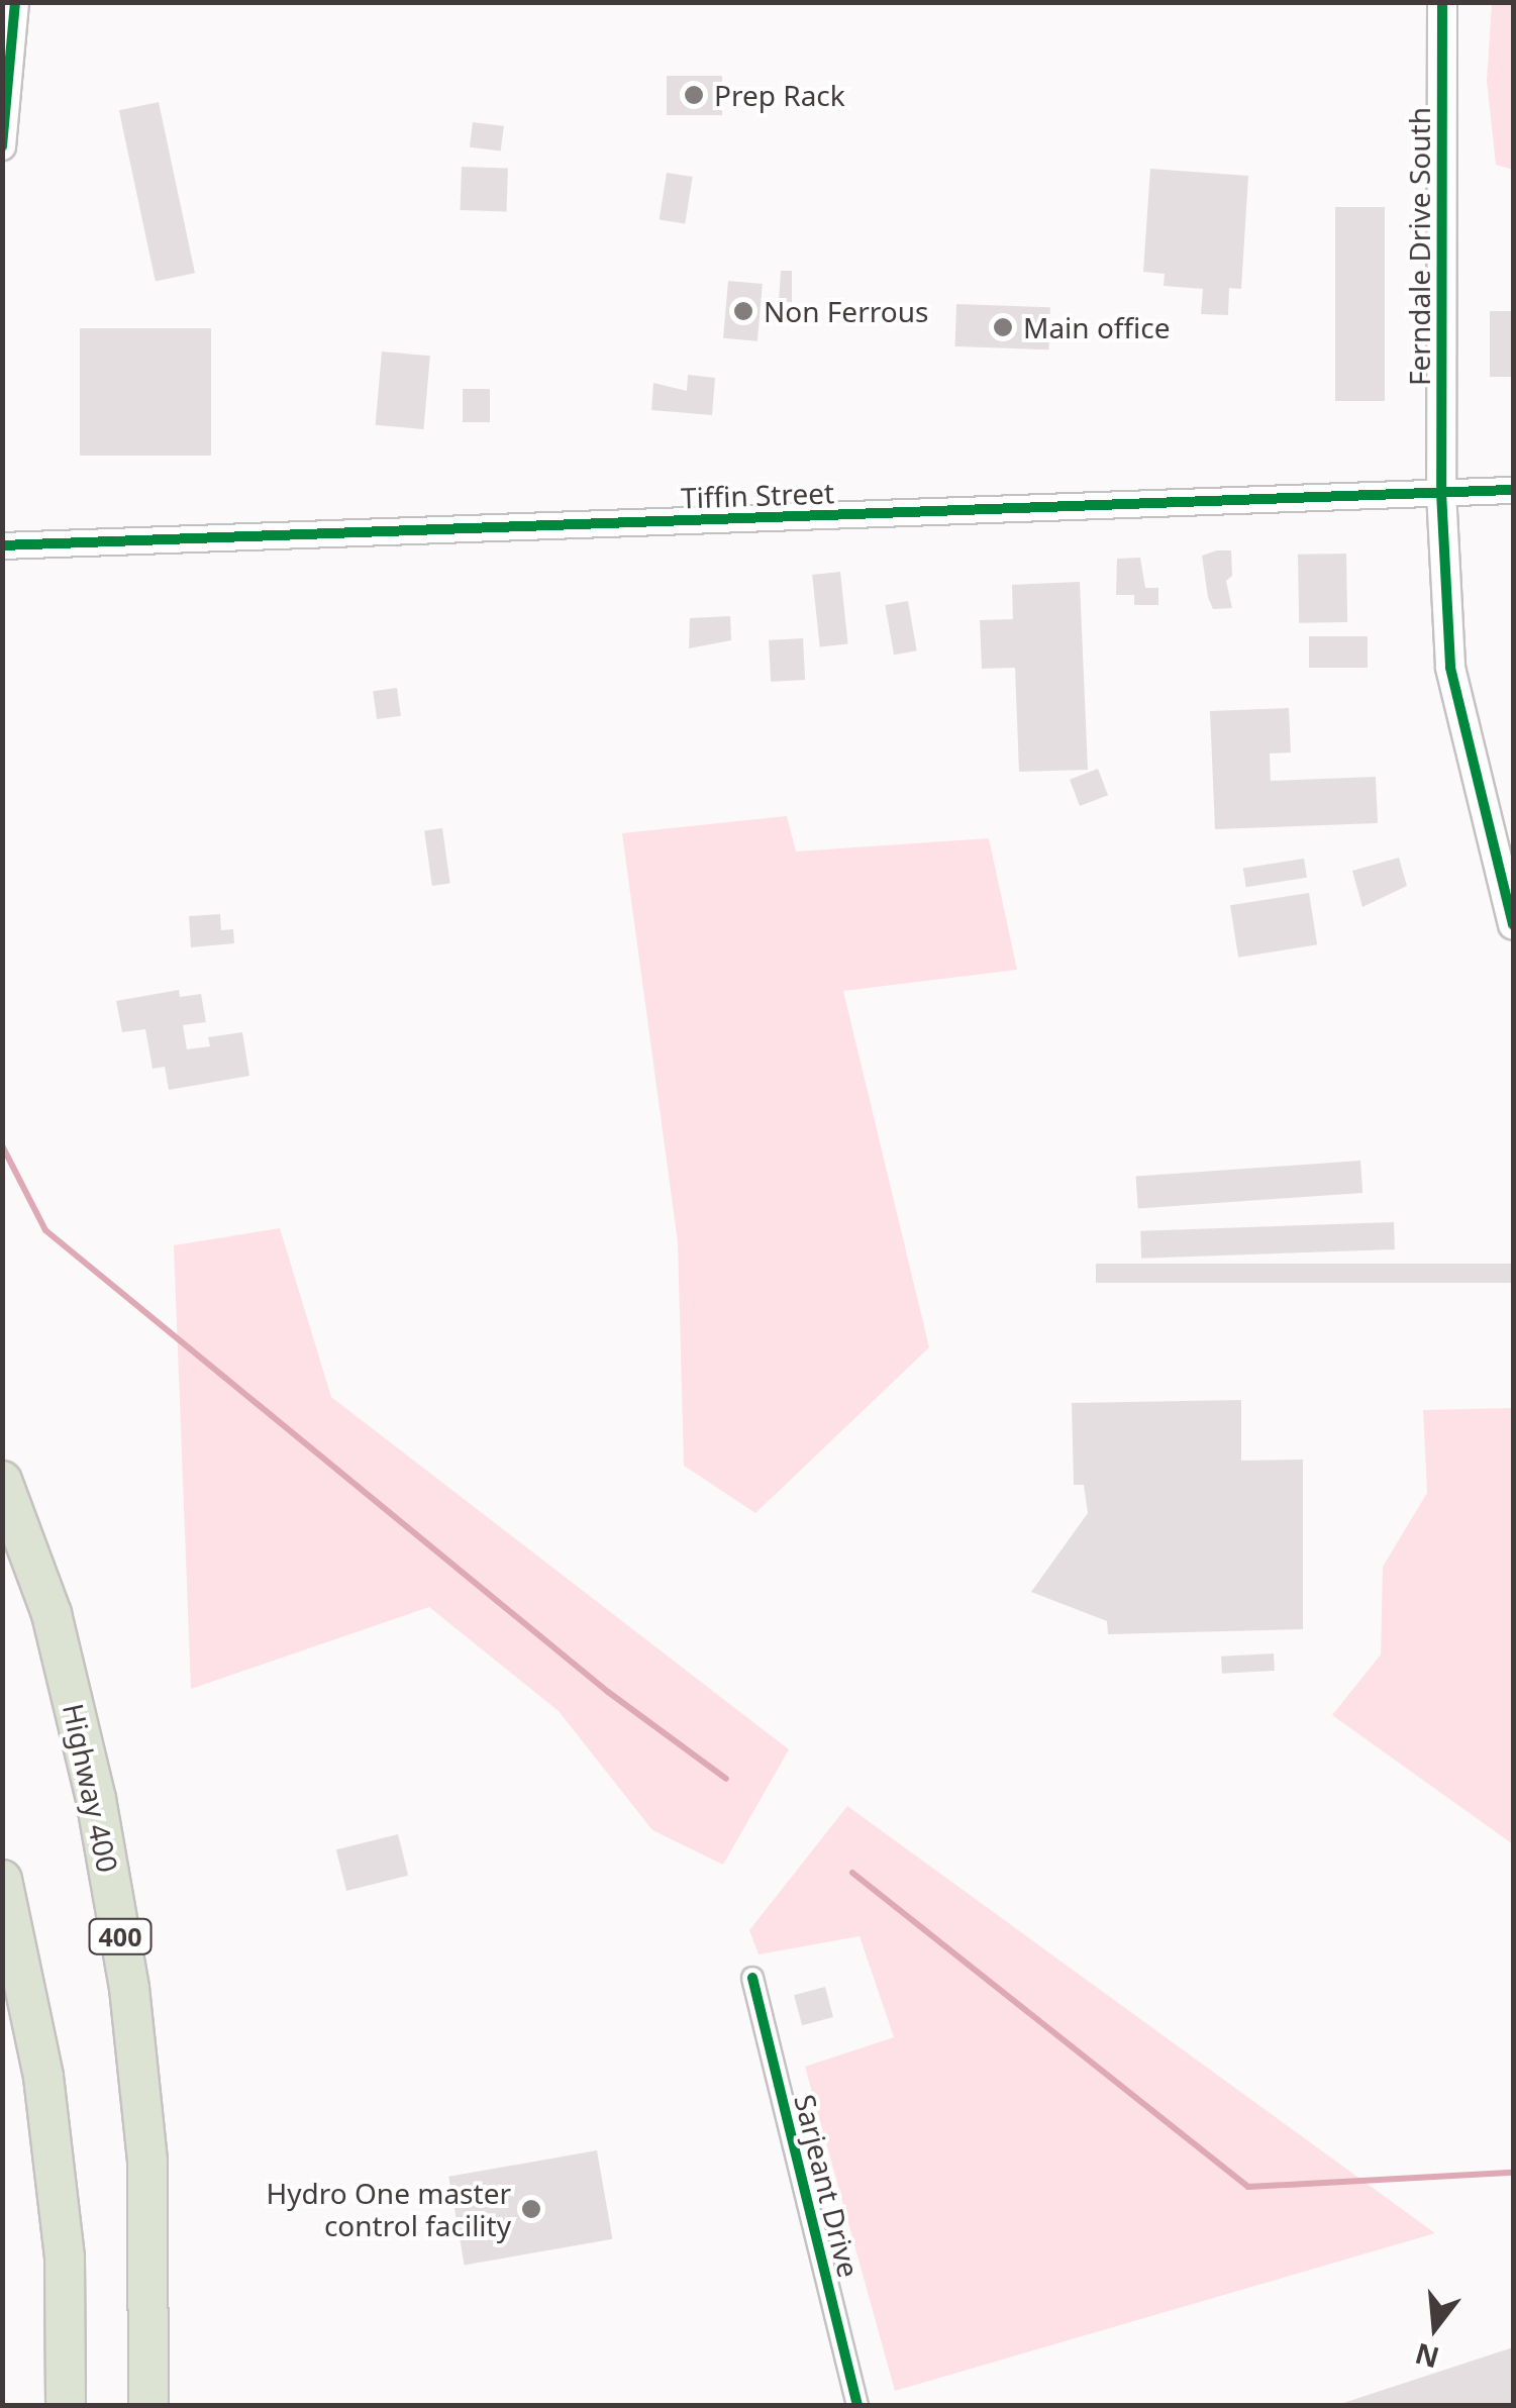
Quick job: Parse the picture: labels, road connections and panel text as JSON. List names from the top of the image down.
{
  "streets": {
    "highway": ["Highway 400", "400"],
    "main road": ["Ferndale Drive South"],
    "street": ["Tiffin Street", "Sarjeant Drive"]
  },
  "crossings": [
    ["Ferndale Drive South", "Tiffin Street"]
  ],
  "places": [
    "Prep Rack",
    "Non Ferrous",
    "Main office",
    "Hydro One master control facility"
  ],
  "north": "bottom"
}
